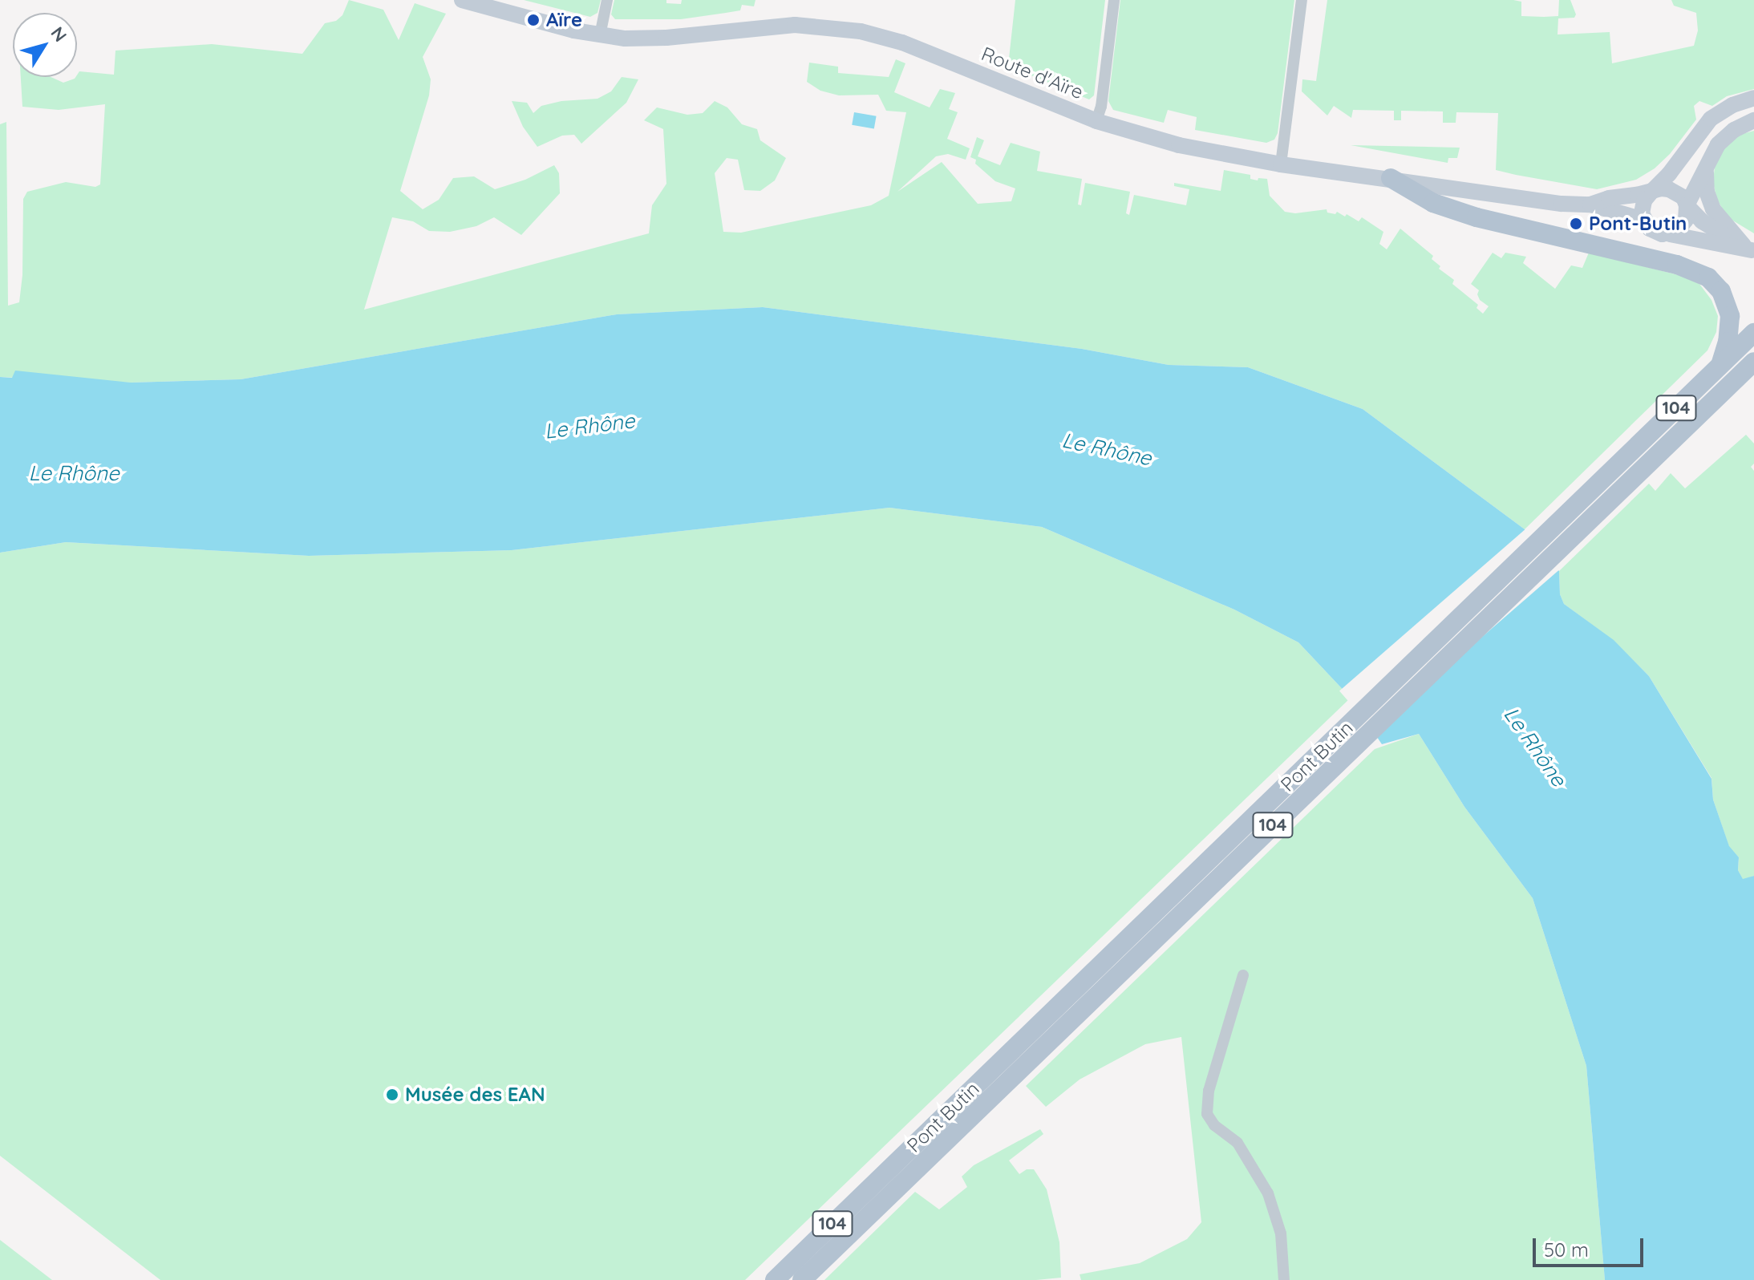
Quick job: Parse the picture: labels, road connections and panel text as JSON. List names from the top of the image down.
{
  "streets": {
    "main road": ["104", "Pont Butin"],
    "street": ["Route d'Aïre"]
  },
  "crossings": [
    ["104", "Pont Butin"]
  ],
  "water": ["Le Rhône"],
  "places": ["Aïre", "Pont-Butin", "Musée des EAN"],
  "scale_bar": "50 m",
  "north": "top right"
}
